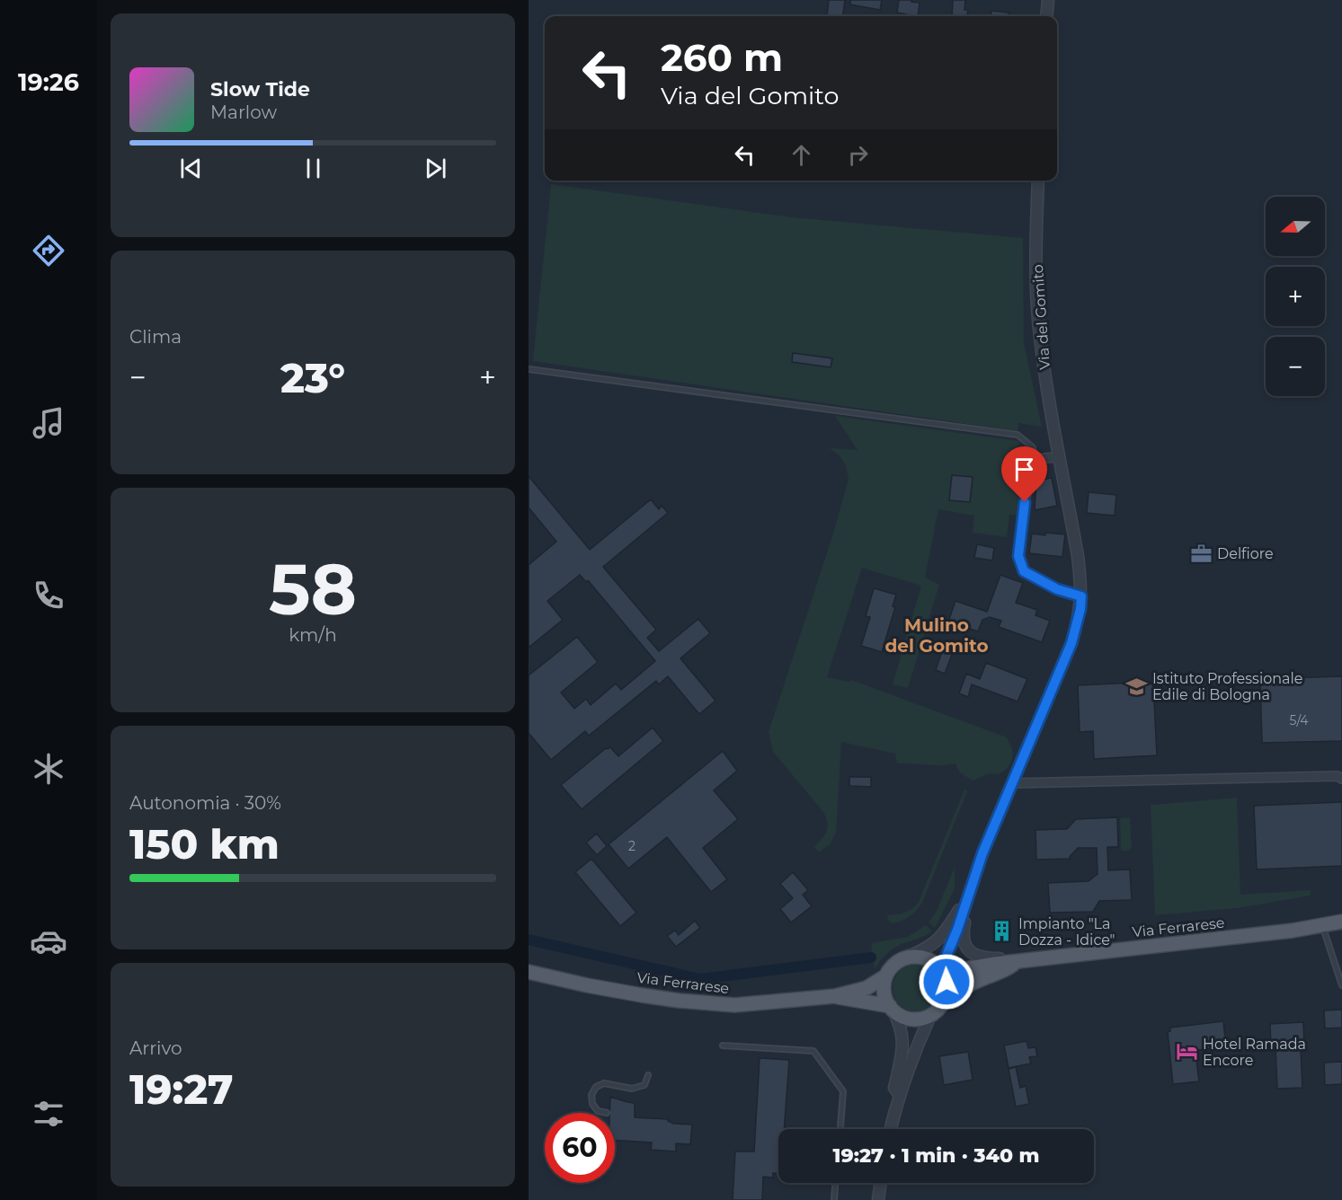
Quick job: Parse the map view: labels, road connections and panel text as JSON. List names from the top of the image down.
{
  "streets": {
    "main road": ["Via Ferrarese"],
    "street": ["Via del Gomito"]
  },
  "crossings": [
    ["Via del Gomito", "Via Ferrarese"]
  ],
  "districts": ["Mulino del Gomito"],
  "places": {
    "office": ["Delfiore"],
    "school or university": ["Istituto Professionale Edile di Bologna"],
    "building": ["Impianto \"La Dozza - Idice\""],
    "hotel": ["Hotel Ramada Encore"]
  },
  "house_numbers": ["5/4", "2"],
  "north": "left",
  "page": {
    "tabs": "19:26",
    "turn": ["260 m", "Via del Gomito"],
    "song": ["Slow Tide", "Marlow"],
    "map_buttons": ["+", "−"],
    "tile": [
      "Clima",
      ["58", "km/h"],
      ["Autonomia · 30%", "150 km"],
      ["Arrivo", "19:27"]
    ],
    "heat": ["−", "23°", "+"],
    "limit": "60",
    "trip": "19:27 · 1 min · 340 m"
  }
}
